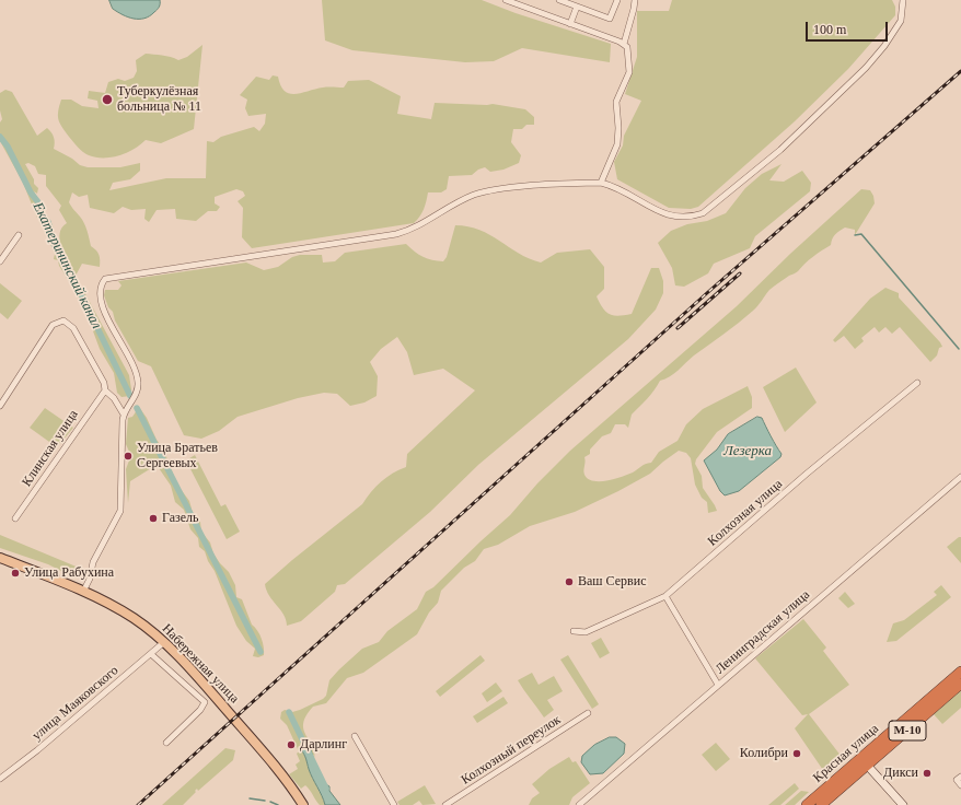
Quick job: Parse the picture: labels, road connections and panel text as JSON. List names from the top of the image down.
{
  "streets": {
    "highway": ["М-10", "Красная улица"],
    "main road": ["Набережная улица"],
    "street": [
      "Клинская улица",
      "Колхозная улица",
      "Ленинградская улица",
      "улица Маяковского",
      "Колхозный переулок"
    ]
  },
  "crossings": [
    ["Набережная улица", "улица Маяковского"]
  ],
  "water": ["Екатерининский канал", "Лезерка"],
  "places": [
    "Туберкулёзная больница № 11",
    "Улица Братьев Сергеевых",
    "Газель",
    "Улица Рабухина",
    "Ваш Сервис",
    "Дарлинг",
    "Колибри",
    "Дикси"
  ],
  "scale_bar": "100 m"
}
